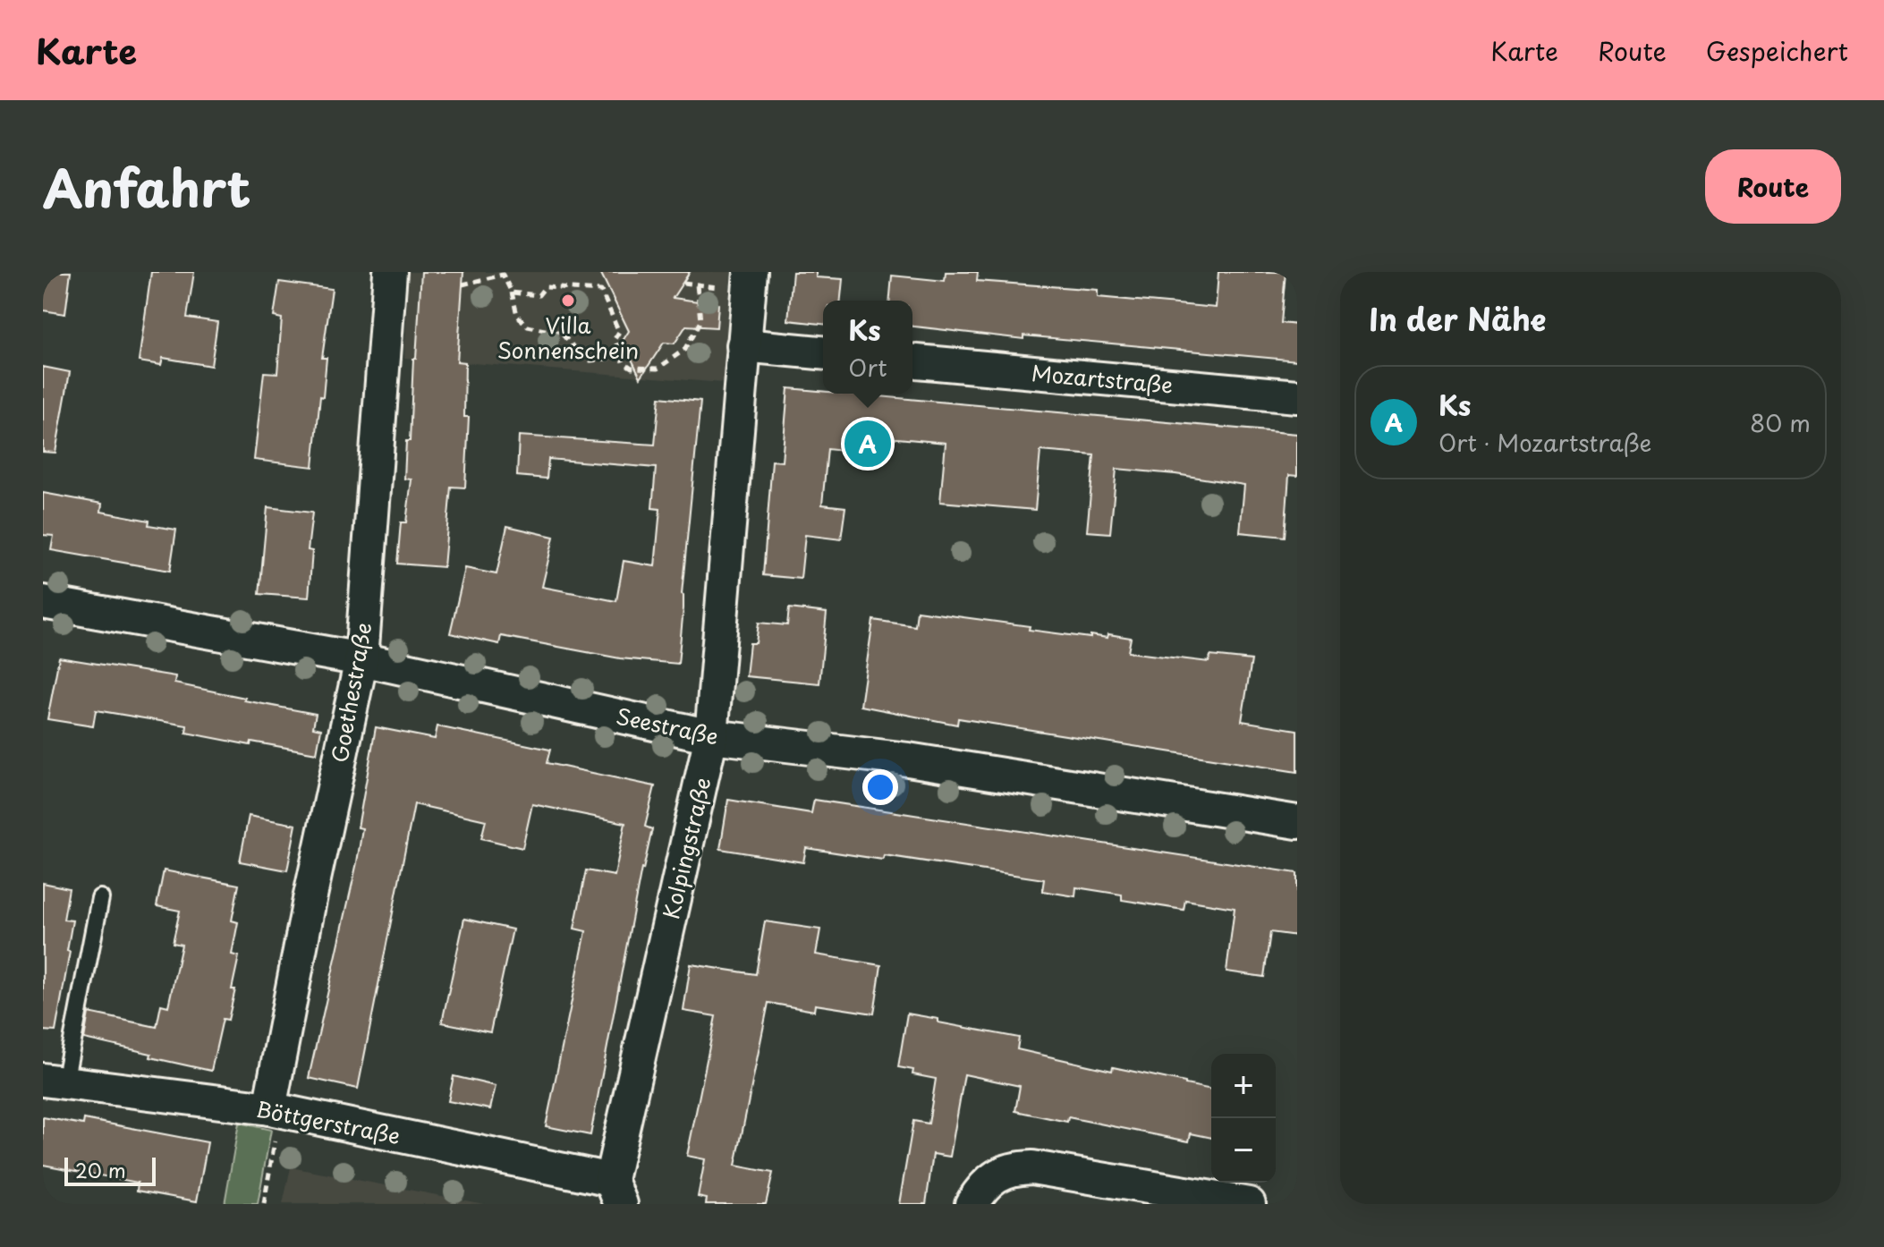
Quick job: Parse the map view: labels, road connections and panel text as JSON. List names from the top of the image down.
{
  "streets": {
    "street": [
      "Mozartstraße",
      "Goethestraße",
      "Seestraße",
      "Kolpingstraße",
      "Böttgerstraße"
    ]
  },
  "crossings": [
    ["Goethestraße", "Seestraße"],
    ["Goethestraße", "Böttgerstraße"],
    ["Seestraße", "Kolpingstraße"],
    ["Kolpingstraße", "Böttgerstraße"]
  ],
  "places": ["Villa Sonnenschein"],
  "scale_bar": "20 m",
  "page": {
    "header": "Karte",
    "nav": ["Karte", "Route", "Gespeichert"],
    "title": "Anfahrt",
    "buttons": "Route",
    "heading": "In der Nähe",
    "popup": ["Ks", "Ort"],
    "list": [
      {
        "mark": "A",
        "name": "Ks",
        "note": "Ort · Mozartstraße",
        "value": "80 m"
      }
    ],
    "pins": "A",
    "map_buttons": ["+", "−"],
    "scale": "20 m"
  }
}
